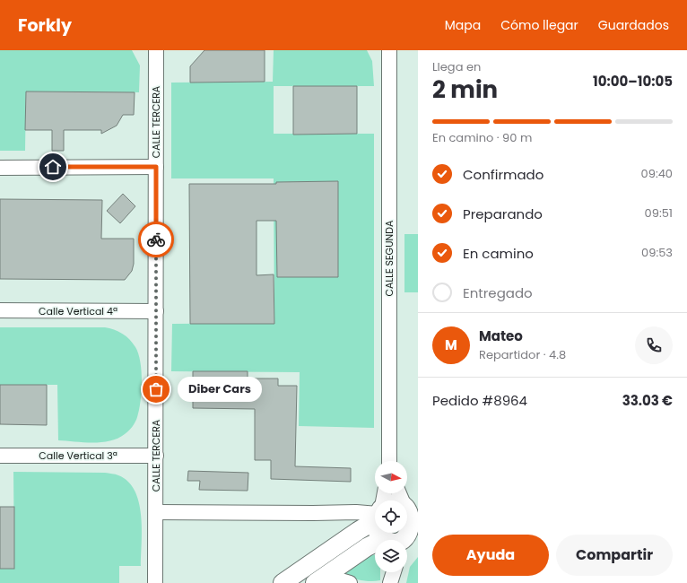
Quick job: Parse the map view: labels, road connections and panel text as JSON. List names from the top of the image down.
{
  "streets": {
    "street": [
      "CALLE TERCERA",
      "CALLE SEGUNDA",
      "Calle Vertical 4ª",
      "Calle Vertical 3ª"
    ]
  },
  "crossings": [
    ["CALLE TERCERA", "Calle Vertical 4ª"],
    ["CALLE TERCERA", "Calle Vertical 3ª"]
  ],
  "places": ["Diber Cars"],
  "north": "right",
  "page": {
    "header": "Forkly",
    "nav": ["Mapa", "Cómo llegar", "Guardados"],
    "heading": ["2 min", "Llega en", "10:00–10:05"],
    "panel": [
      "Mateo",
      "Repartidor · 4.8",
      "Pedido #8964",
      "33.03 €"
    ],
    "bar": "En camino · 90 m",
    "list": [
      ["Confirmado", "09:40"],
      ["Preparando", "09:51"],
      ["En camino", "09:53"],
      "Entregado"
    ],
    "round": "M",
    "bubble": "Diber Cars",
    "buttons": ["Ayuda", "Compartir"]
  }
}
